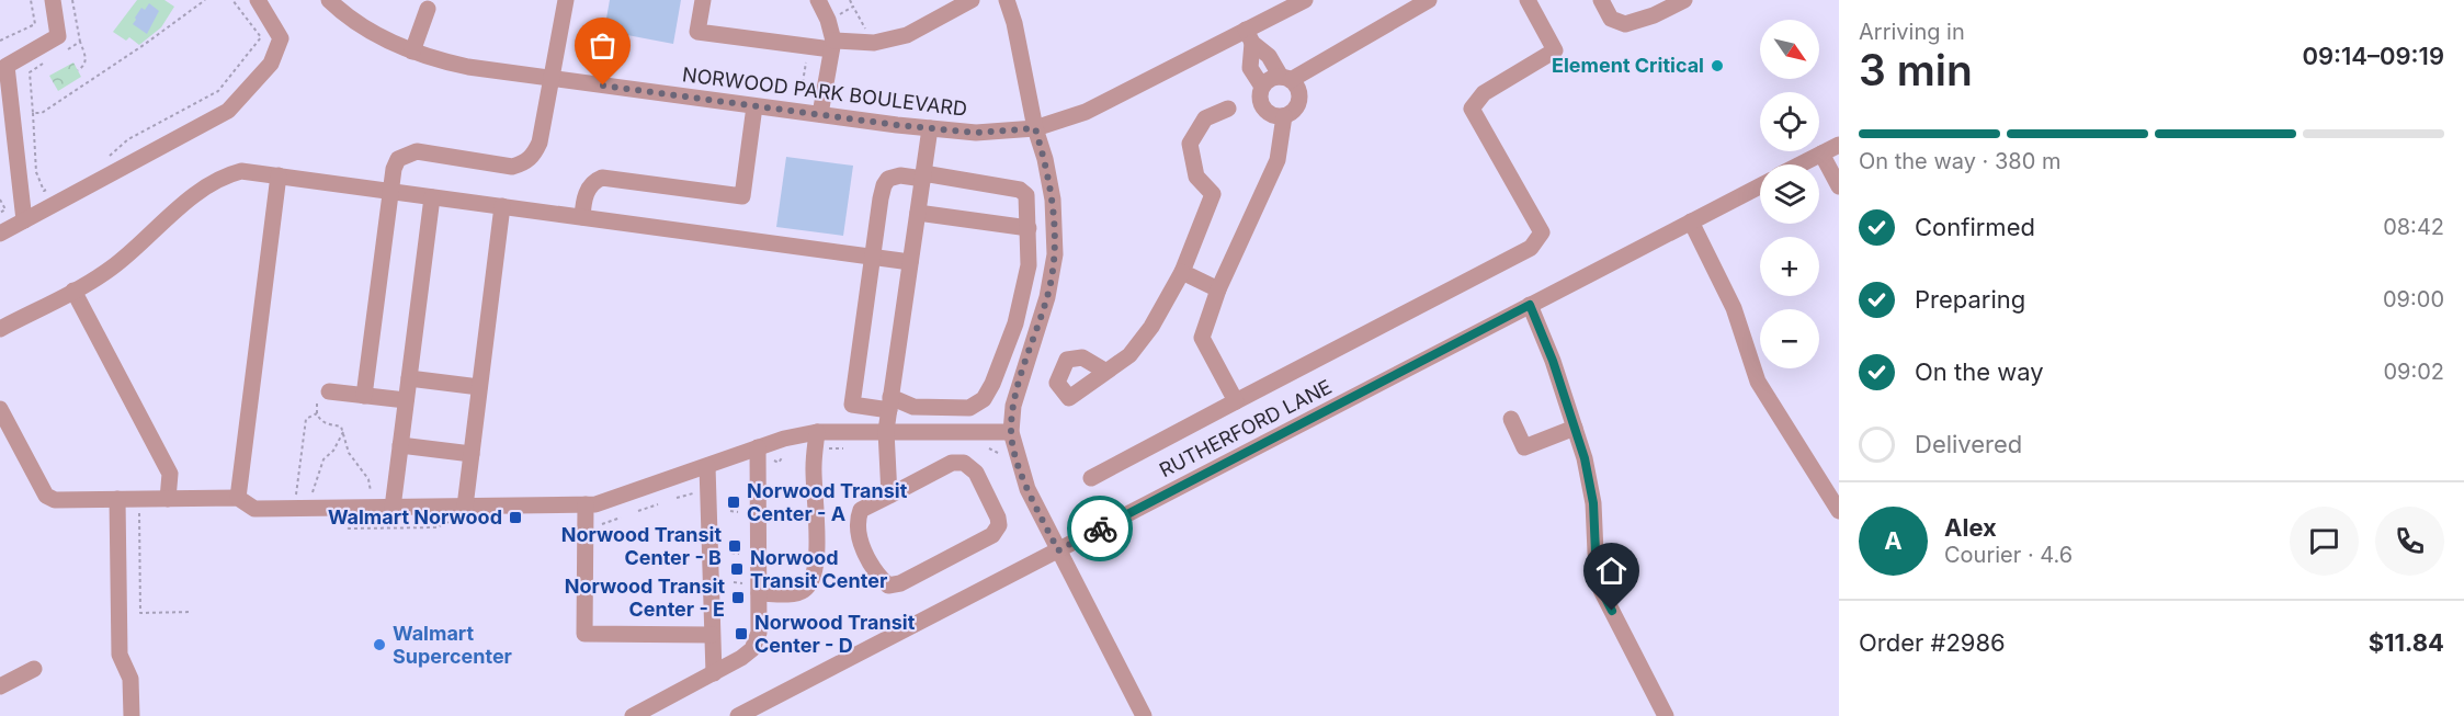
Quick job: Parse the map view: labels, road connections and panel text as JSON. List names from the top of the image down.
{
  "streets": {
    "street": ["NORWOOD PARK BOULEVARD", "RUTHERFORD LANE"]
  },
  "places": {
    "other": ["Element Critical", "Walmart Supercenter"],
    "transit": [
      "Norwood Transit Center - A",
      "Walmart Norwood",
      "Norwood Transit Center - B",
      "Norwood Transit Center",
      "Norwood Transit Center - E",
      "Norwood Transit Center - D"
    ]
  },
  "north": "bottom right",
  "page": {
    "heading": ["3 min", "Arriving in", "09:14–09:19"],
    "panel": [
      "Alex",
      "Courier · 4.6",
      "Order #2986",
      "$11.84"
    ],
    "map_buttons": ["+", "−"],
    "bar": "On the way · 380 m",
    "list": [
      ["Confirmed", "08:42"],
      ["Preparing", "09:00"],
      ["On the way", "09:02"],
      "Delivered"
    ],
    "round": "A"
  }
}
